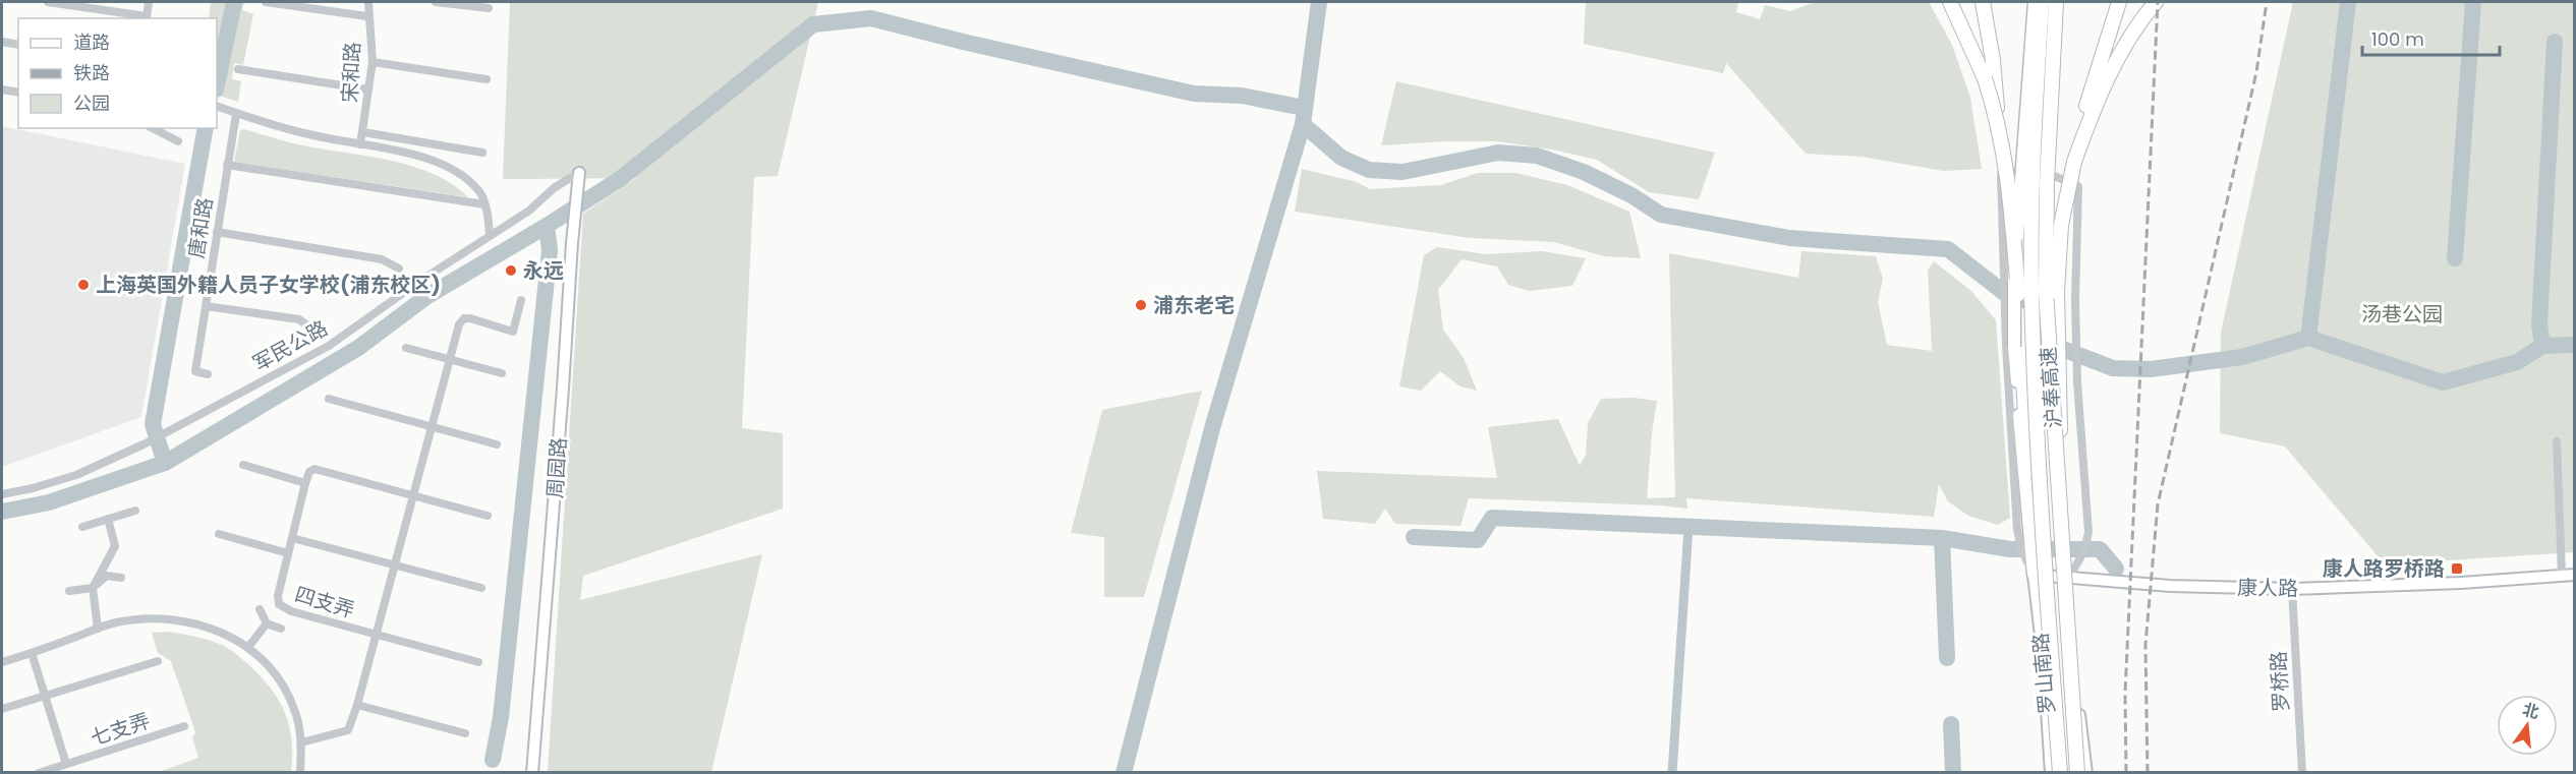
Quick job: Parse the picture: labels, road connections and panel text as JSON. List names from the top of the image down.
{
  "streets": {
    "highway": ["沪奉高速"],
    "street": [
      "宋和路",
      "唐和路",
      "军民公路",
      "周园路",
      "康人路",
      "四支弄",
      "罗山南路",
      "罗桥路",
      "七支弄"
    ]
  },
  "crossings": [
    ["军民公路", "周园路"],
    ["康人路", "罗山南路"],
    ["康人路", "罗桥路"]
  ],
  "parks": ["汤巷公园"],
  "places": {
    "other": ["永远", "上海英国外籍人员子女学校(浦东校区)", "浦东老宅"],
    "transit": ["康人路罗桥路"]
  },
  "legend": ["道路", "铁路", "公园"],
  "scale_bar": "100 m",
  "north": "top"
}
